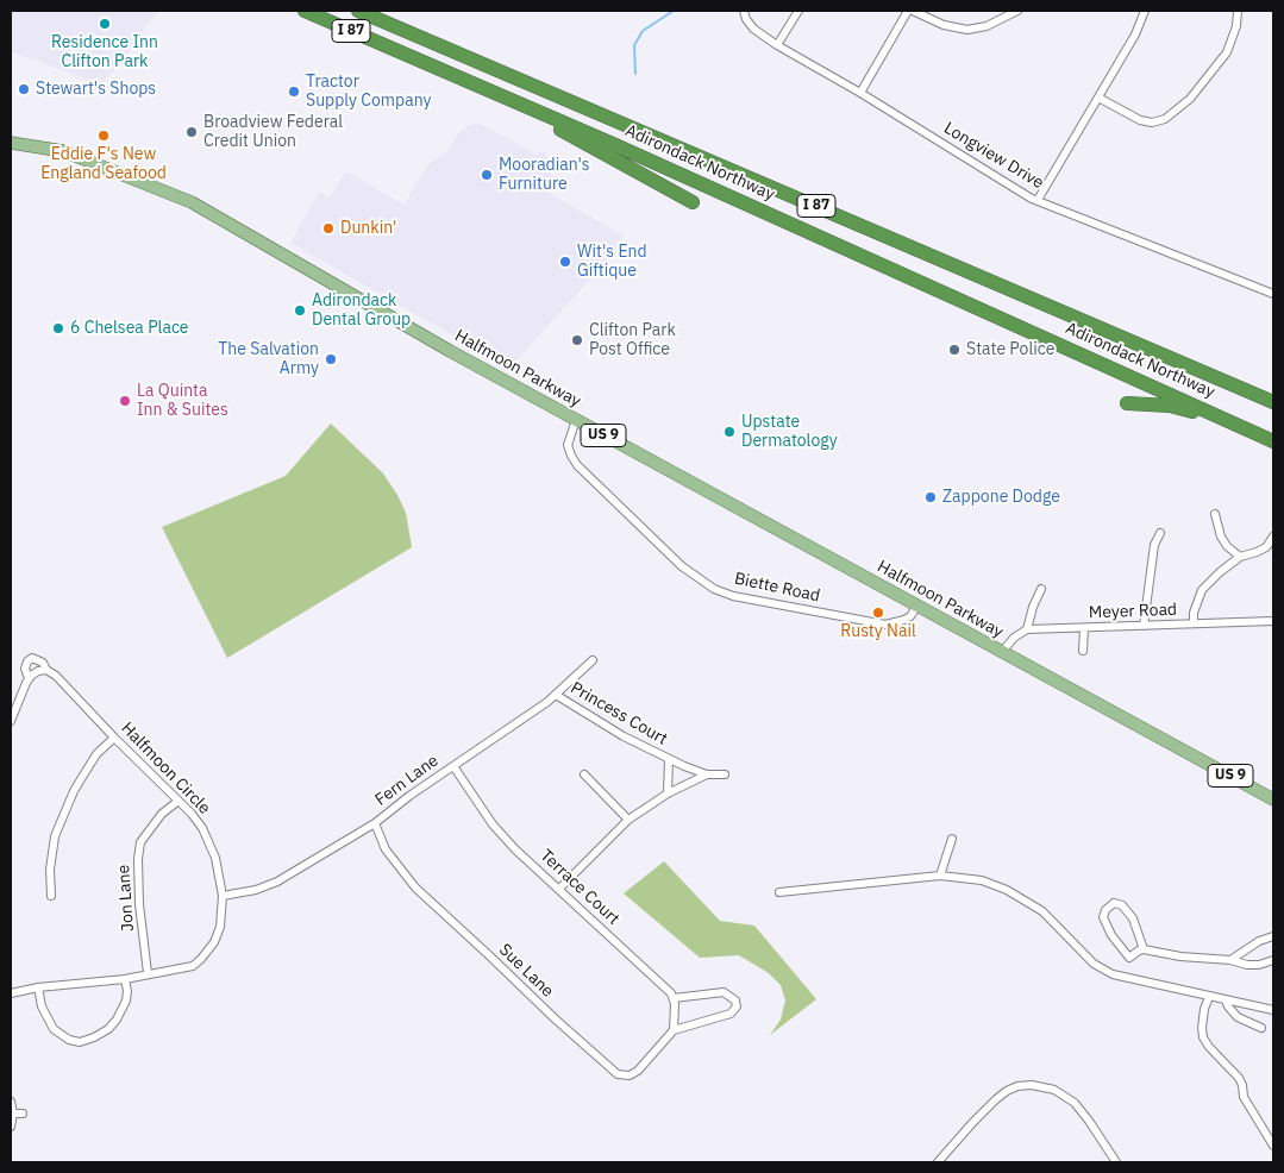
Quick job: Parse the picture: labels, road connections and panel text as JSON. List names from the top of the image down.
{
  "streets": {
    "highway": ["I 87", "Adirondack Northway"],
    "main road": ["Halfmoon Parkway", "US 9"],
    "street": [
      "Longview Drive",
      "Biette Road",
      "Meyer Road",
      "Princess Court",
      "Halfmoon Circle",
      "Fern Lane",
      "Terrace Court",
      "Jon Lane",
      "Sue Lane"
    ]
  },
  "crossings": [
    ["Halfmoon Parkway", "Biette Road"],
    ["Princess Court", "Fern Lane"],
    ["Princess Court", "Terrace Court"],
    ["Halfmoon Circle", "Fern Lane"],
    ["Halfmoon Circle", "Jon Lane"],
    ["Fern Lane", "Terrace Court"],
    ["Fern Lane", "Sue Lane"]
  ],
  "places": [
    "Residence Inn Clifton Park",
    "Stewart's Shops",
    "Tractor Supply Company",
    "Broadview Federal Credit Union",
    "Eddie F's New England Seafood",
    "Mooradian's Furniture",
    "Dunkin'",
    "Wit's End Giftique",
    "Adirondack Dental Group",
    "6 Chelsea Place",
    "Clifton Park Post Office",
    "State Police",
    "The Salvation Army",
    "La Quinta Inn & Suites",
    "Upstate Dermatology",
    "Zappone Dodge",
    "Rusty Nail"
  ]
}
